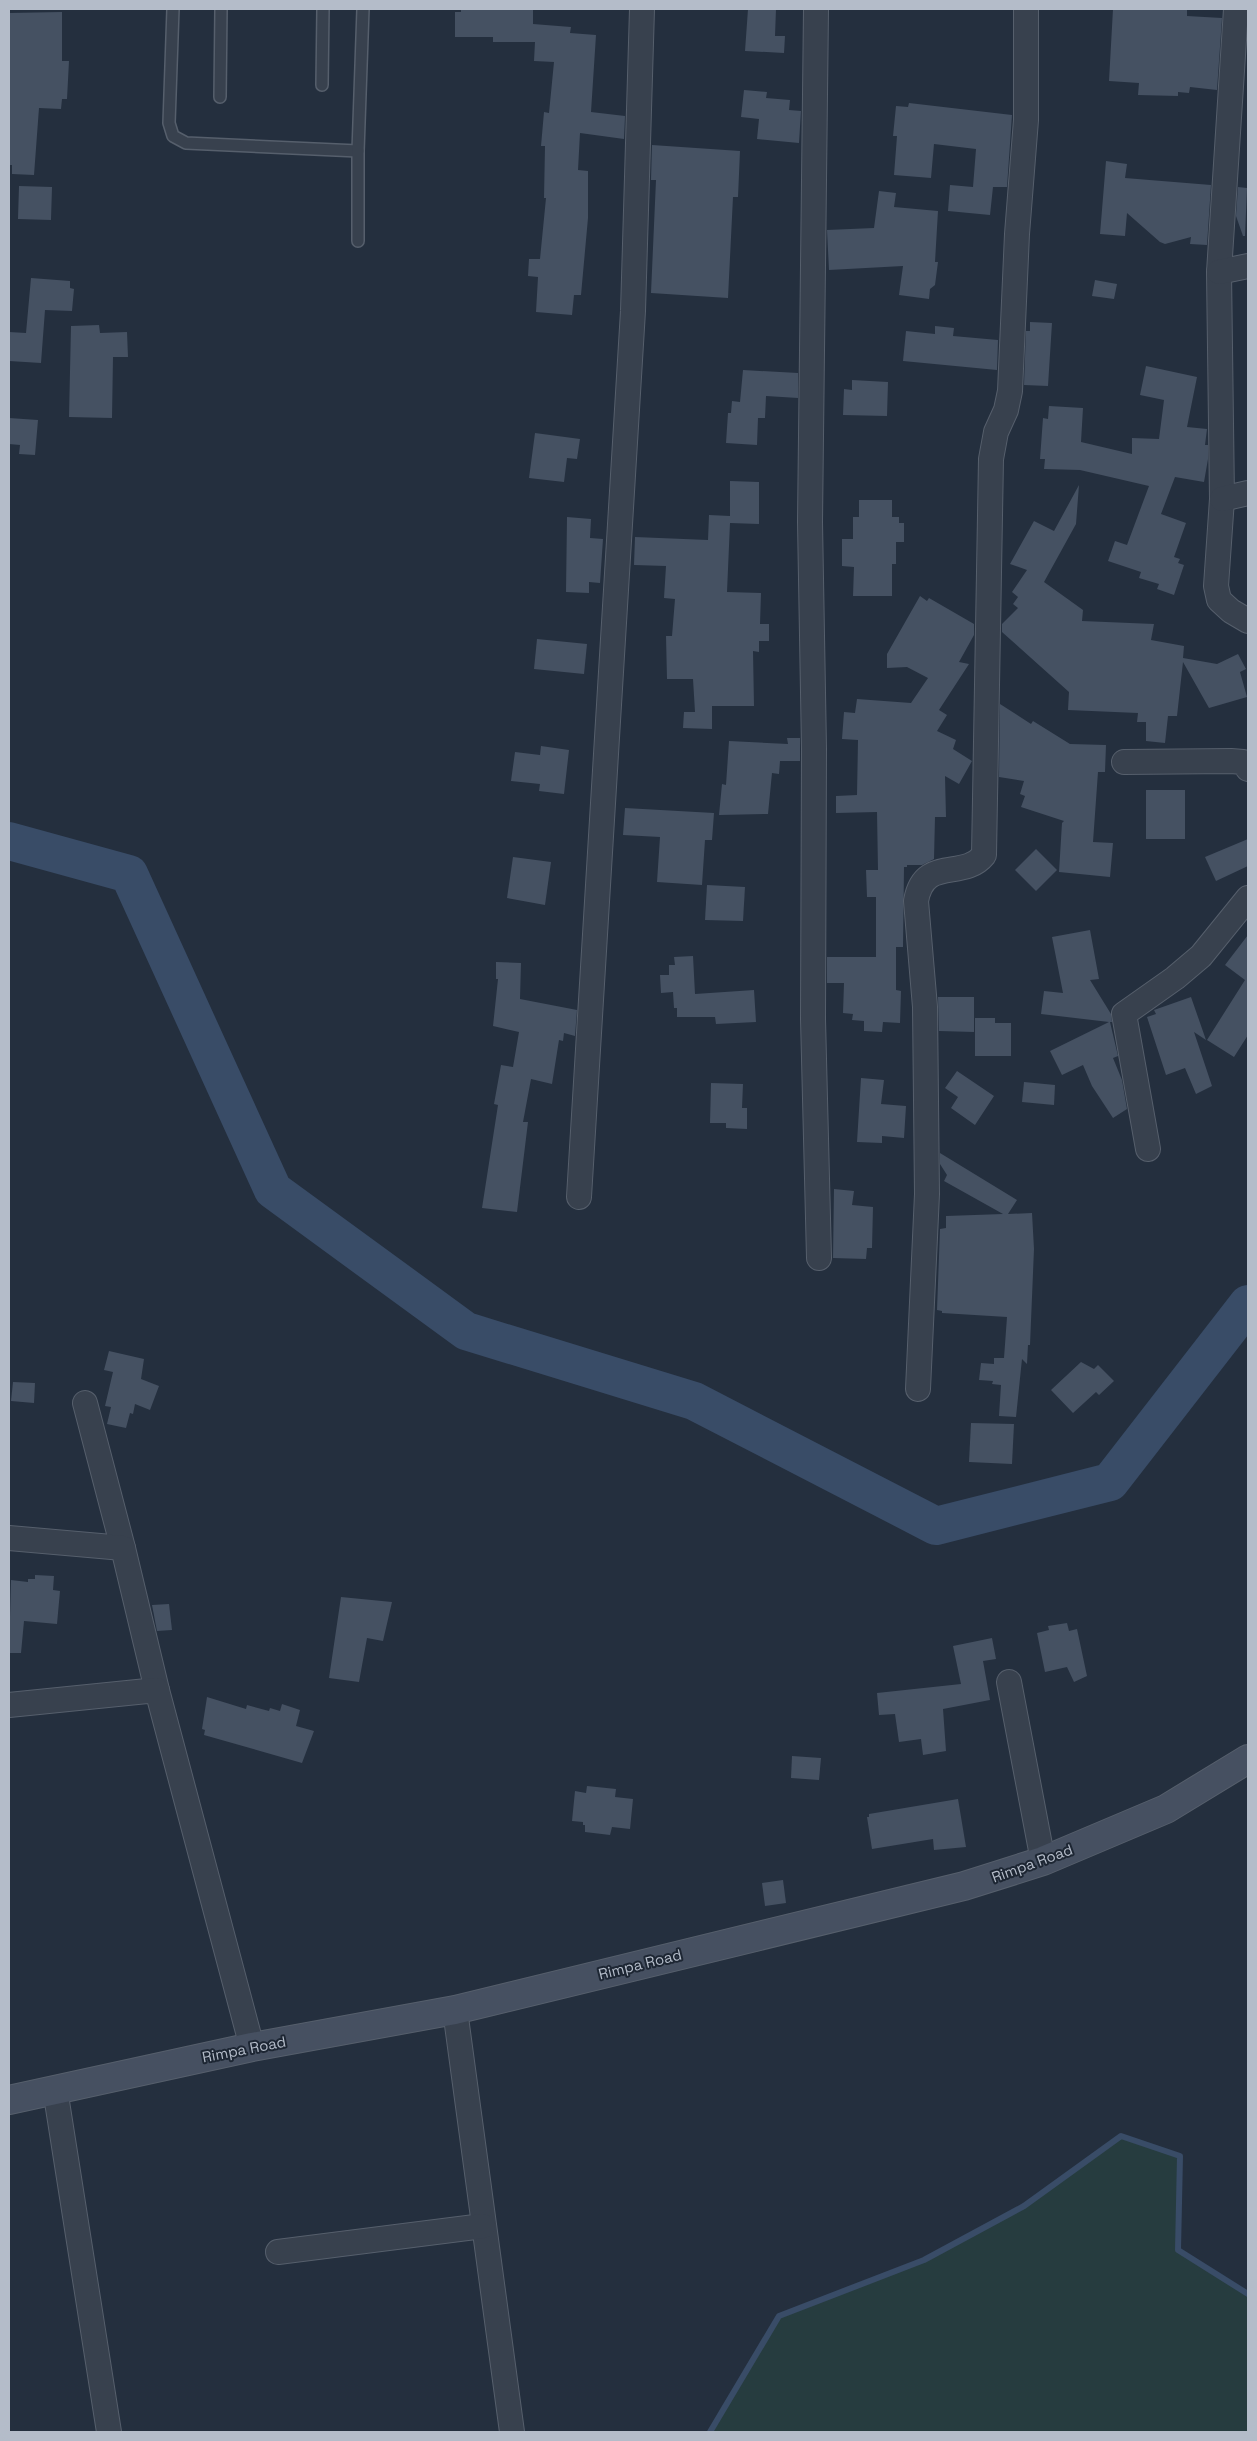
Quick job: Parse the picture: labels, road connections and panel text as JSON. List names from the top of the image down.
{
  "streets": {
    "street": ["Rimpa Road"]
  }
}
